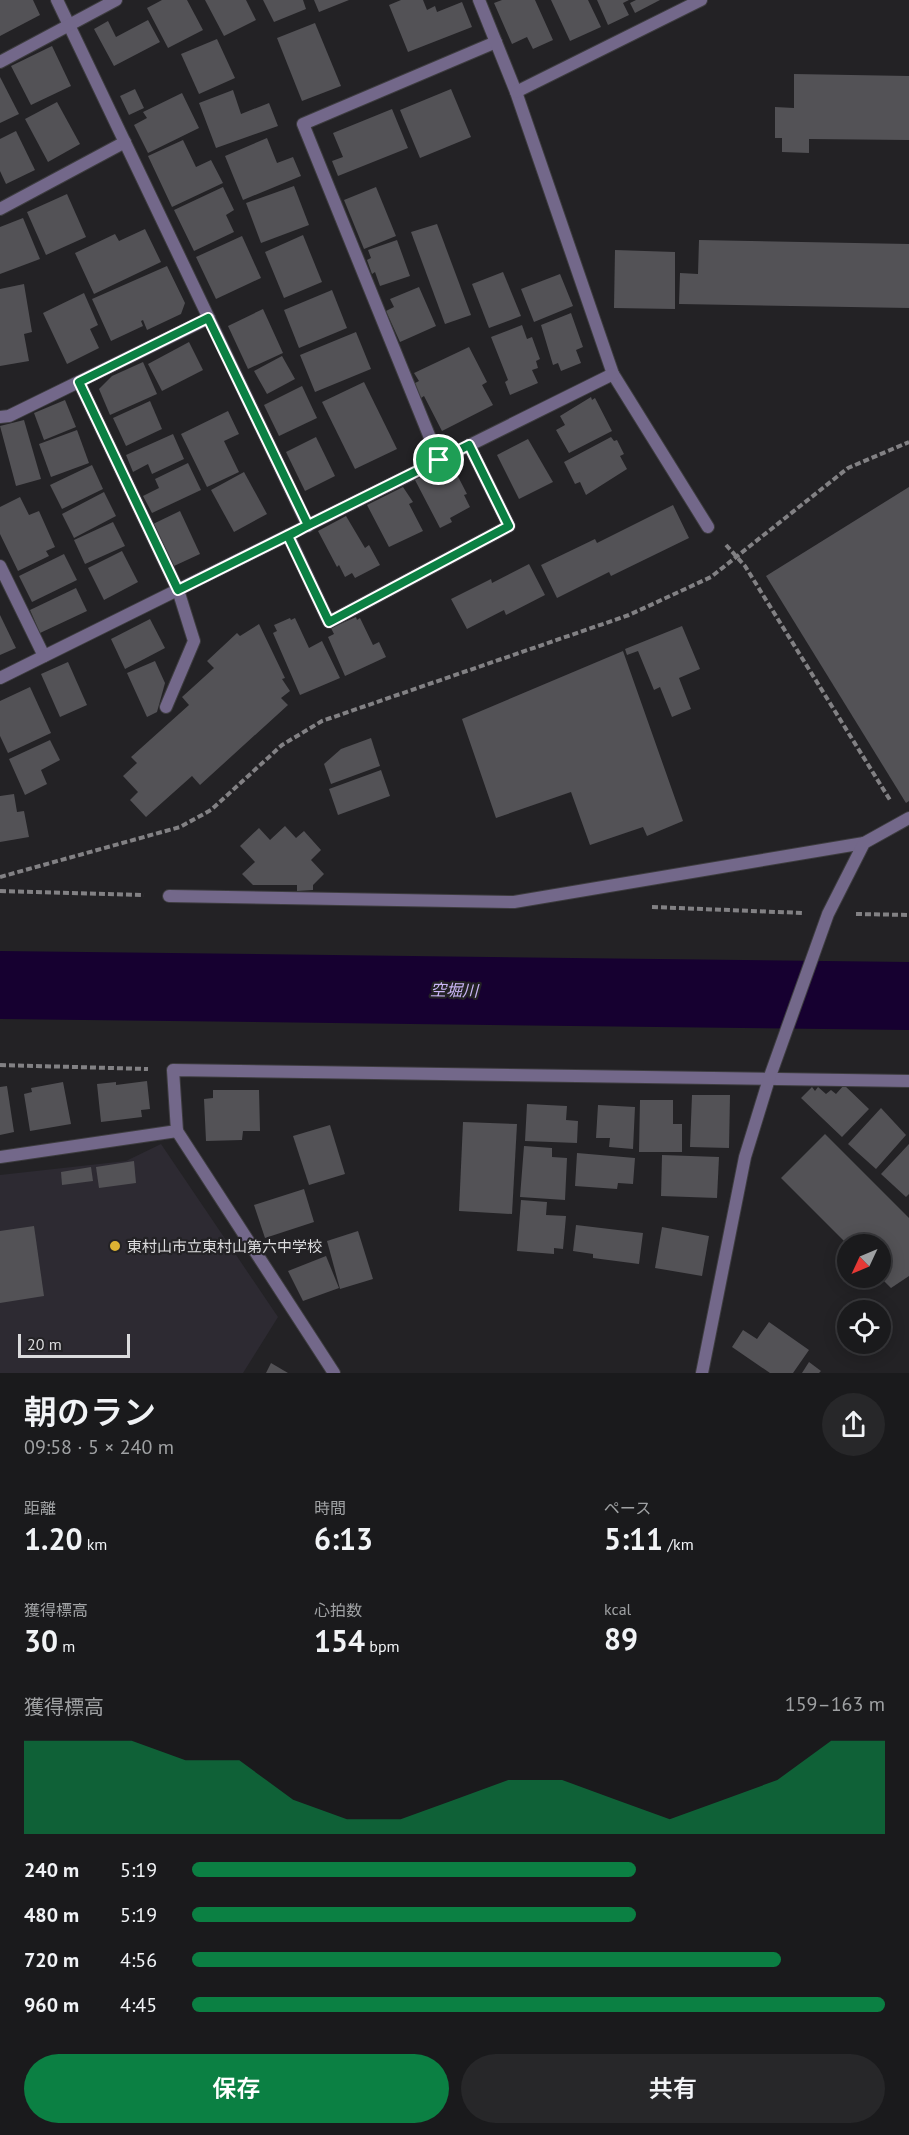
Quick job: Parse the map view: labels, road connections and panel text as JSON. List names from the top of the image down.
{
  "water": ["空堀川"],
  "places": ["東村山市立東村山第六中学校"],
  "scale_bar": "20 m",
  "north": "bottom left",
  "page": {
    "scale": "20 m",
    "heading": ["朝のラン", "09:58 · 5 × 240 m"],
    "stats": [
      ["距離", "1.20 km"],
      ["時間", "6:13"],
      ["ペース", "5:11 /km"],
      ["獲得標高", "30 m"],
      ["心拍数", "154 bpm"],
      ["kcal", "89"]
    ],
    "chart": ["獲得標高", "159–163 m"],
    "list": [
      {
        "name": "240 m",
        "note": "5:19"
      },
      {
        "name": "480 m",
        "note": "5:19"
      },
      {
        "name": "720 m",
        "note": "4:56"
      },
      {
        "name": "960 m",
        "note": "4:45"
      }
    ],
    "buttons": ["保存", "共有"]
  }
}
